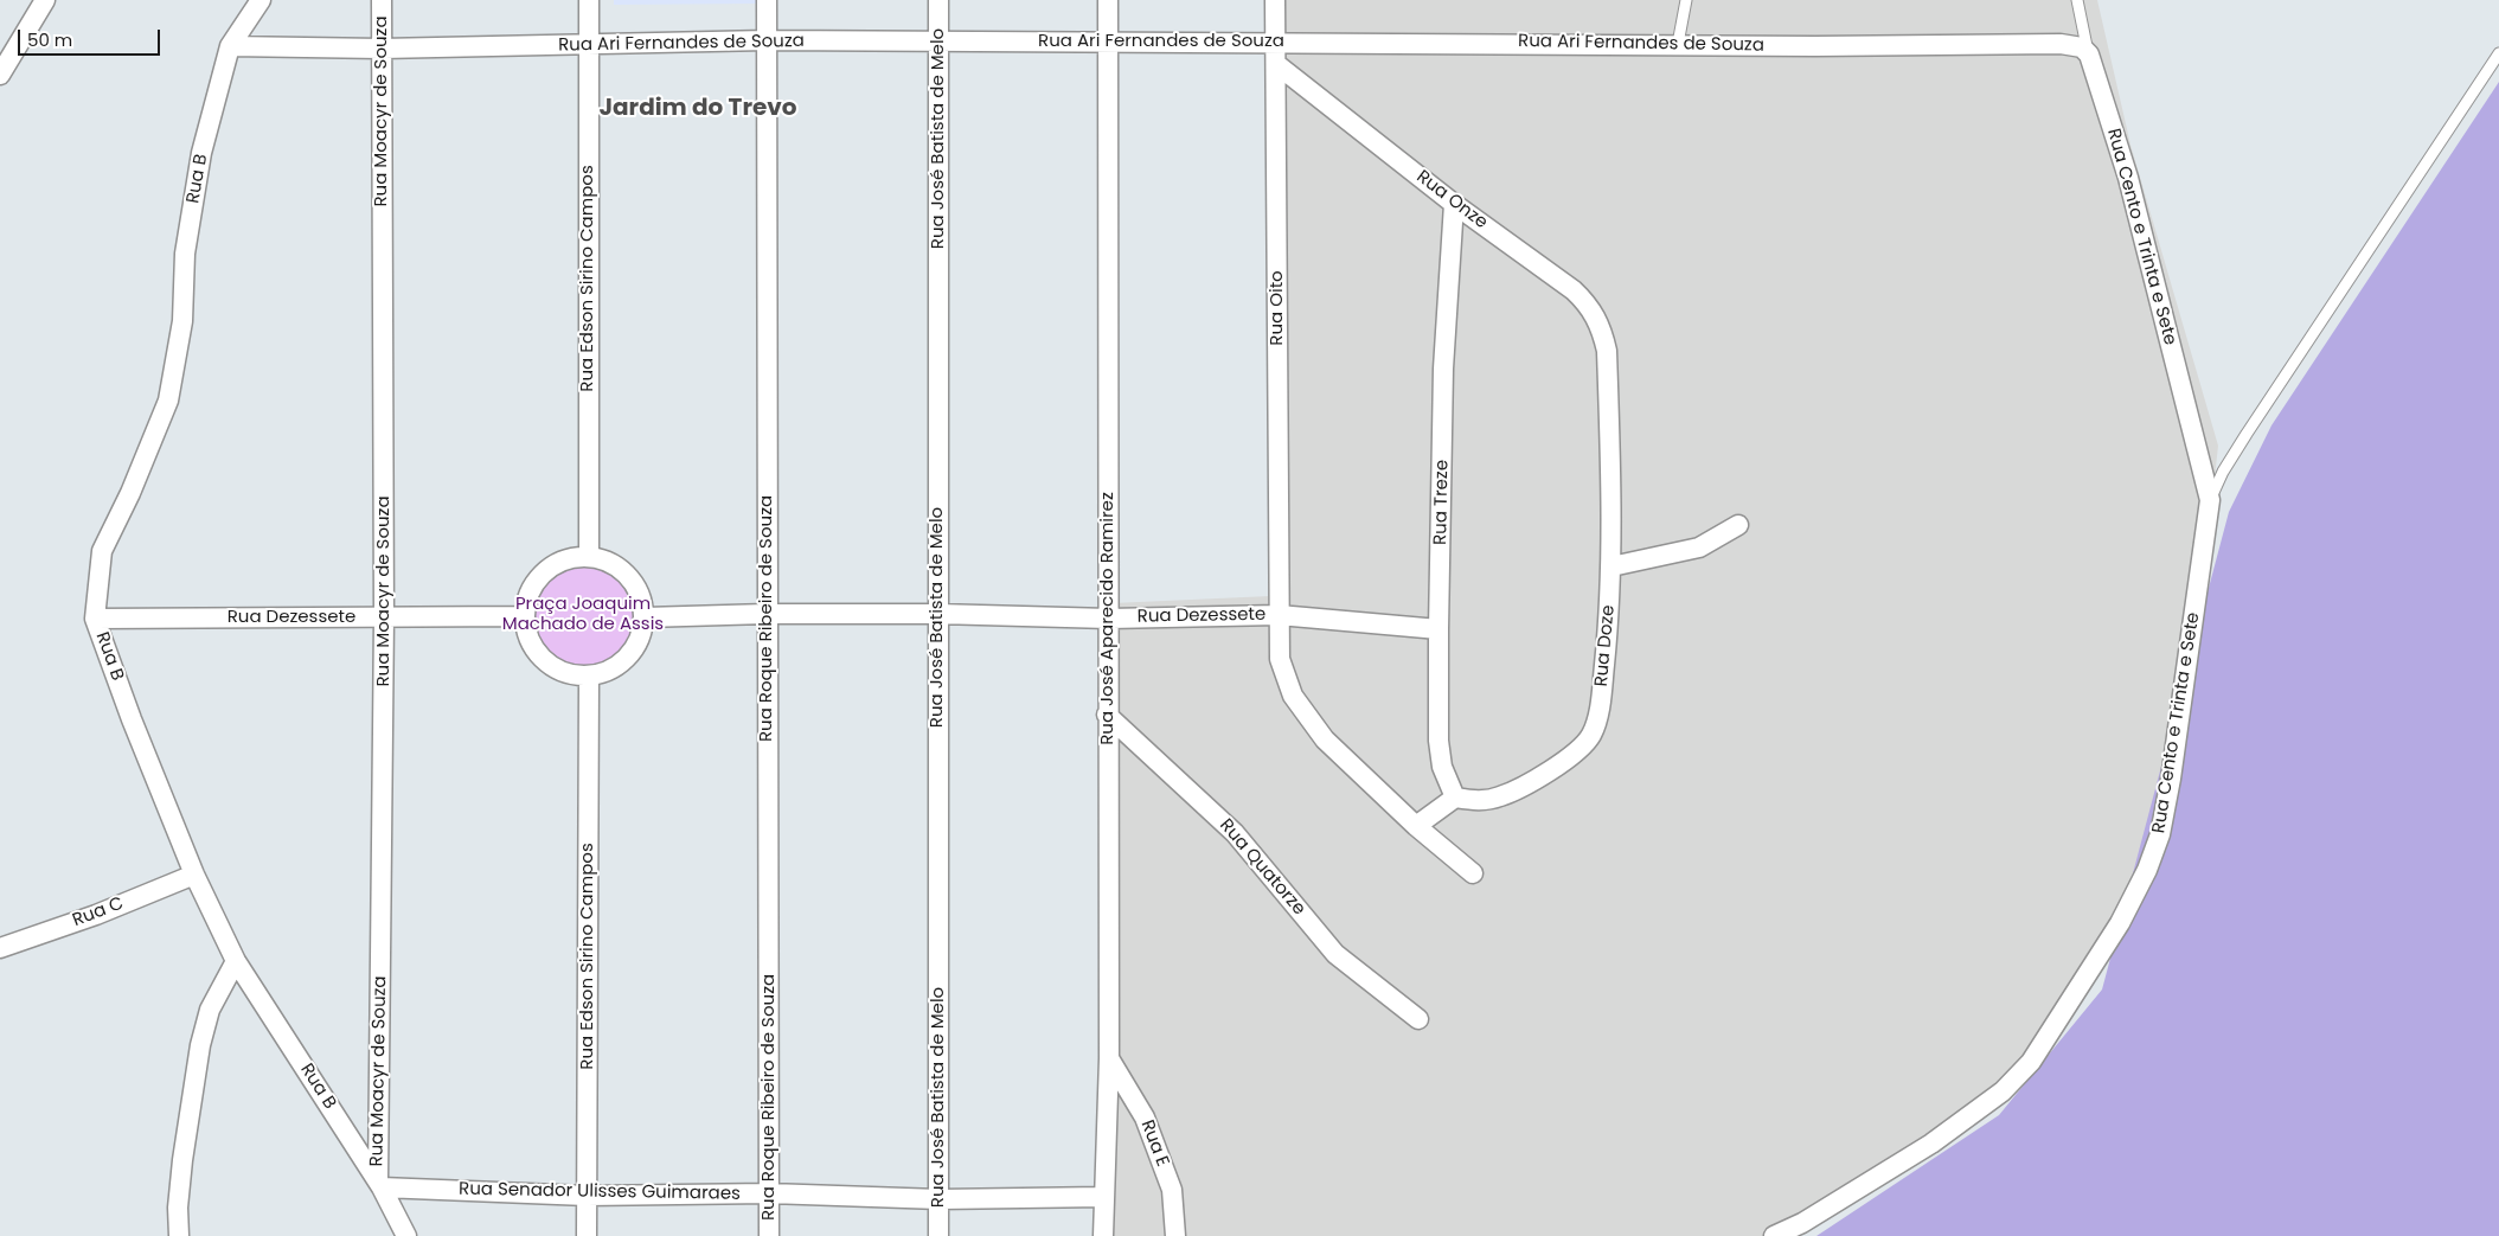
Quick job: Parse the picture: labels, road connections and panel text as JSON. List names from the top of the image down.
{
  "streets": {
    "street": [
      "Rua Ari Fernandes de Souza",
      "Rua Moacyr de Souza",
      "Rua José Batista de Melo",
      "Rua B",
      "Rua Onze",
      "Rua Cento e Trinta e Sete",
      "Rua Edson Sirino Campos",
      "Rua Oito",
      "Rua Treze",
      "Rua Dezessete",
      "Rua Roque Ribeiro de Souza",
      "Rua José Aparecido Ramirez",
      "Rua Doze",
      "Rua Quatorze",
      "Rua C",
      "Rua E",
      "Rua Senador Ulisses Guimaraes"
    ]
  },
  "crossings": [
    ["Rua Ari Fernandes de Souza", "Rua Moacyr de Souza"],
    ["Rua Ari Fernandes de Souza", "Rua José Batista de Melo"],
    ["Rua Ari Fernandes de Souza", "Rua B"],
    ["Rua Ari Fernandes de Souza", "Rua Cento e Trinta e Sete"],
    ["Rua Ari Fernandes de Souza", "Rua Edson Sirino Campos"],
    ["Rua Ari Fernandes de Souza", "Rua Oito"],
    ["Rua Ari Fernandes de Souza", "Rua Roque Ribeiro de Souza"],
    ["Rua Ari Fernandes de Souza", "Rua José Aparecido Ramirez"],
    ["Rua Moacyr de Souza", "Rua B"],
    ["Rua Moacyr de Souza", "Rua Dezessete"],
    ["Rua Moacyr de Souza", "Rua Senador Ulisses Guimaraes"],
    ["Rua José Batista de Melo", "Rua Dezessete"],
    ["Rua José Batista de Melo", "Rua Senador Ulisses Guimaraes"],
    ["Rua B", "Rua Dezessete"],
    ["Rua B", "Rua C"],
    ["Rua B", "Rua Senador Ulisses Guimaraes"],
    ["Rua Onze", "Rua Oito"],
    ["Rua Onze", "Rua Treze"],
    ["Rua Onze", "Rua Doze"],
    ["Rua Edson Sirino Campos", "Rua Dezessete"],
    ["Rua Edson Sirino Campos", "Rua Senador Ulisses Guimaraes"],
    ["Rua Oito", "Rua Dezessete"],
    ["Rua Treze", "Rua Dezessete"],
    ["Rua Treze", "Rua Doze"],
    ["Rua Dezessete", "Rua Roque Ribeiro de Souza"],
    ["Rua Dezessete", "Rua José Aparecido Ramirez"],
    ["Rua Roque Ribeiro de Souza", "Rua Senador Ulisses Guimaraes"],
    ["Rua José Aparecido Ramirez", "Rua Quatorze"],
    ["Rua José Aparecido Ramirez", "Rua E"],
    ["Rua José Aparecido Ramirez", "Rua Senador Ulisses Guimaraes"]
  ],
  "districts": ["Jardim do Trevo"],
  "parks": ["Praça Joaquim Machado de Assis"],
  "scale_bar": "50 m"
}
